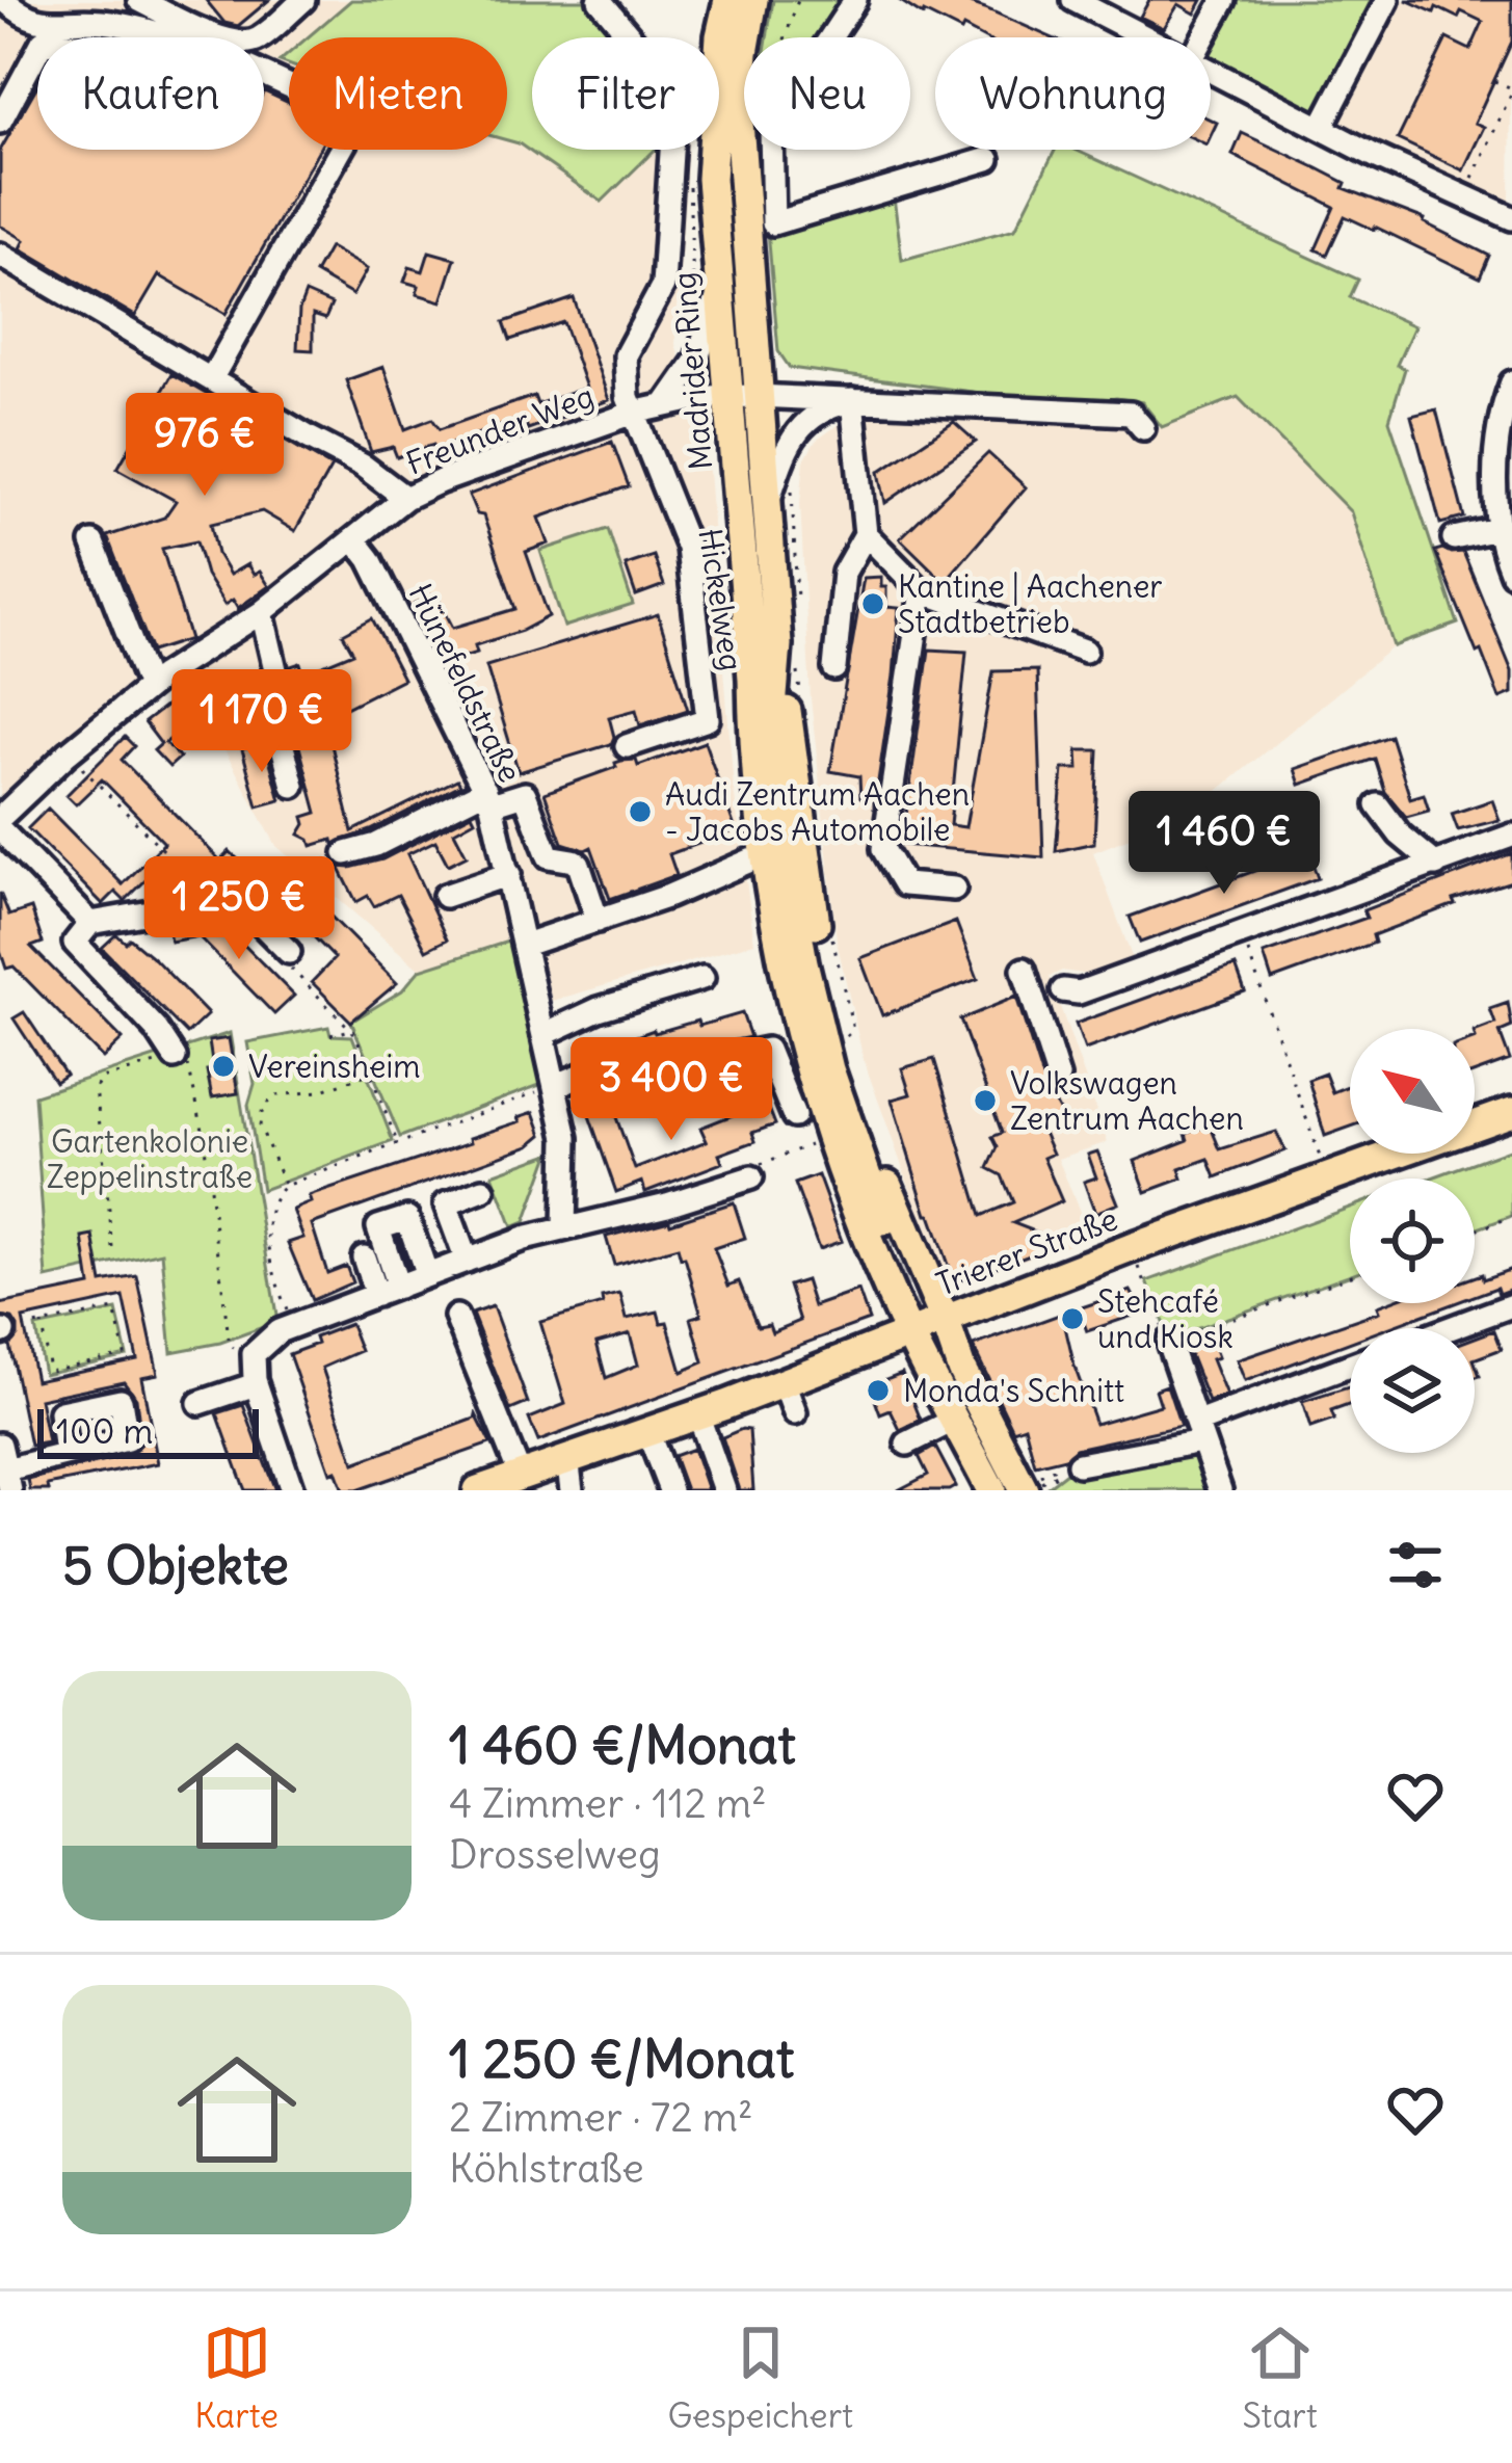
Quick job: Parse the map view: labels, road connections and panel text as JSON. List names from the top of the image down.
{
  "streets": {
    "main road": ["Madrider Ring", "Trierer Straße"],
    "street": ["Freunder Weg", "Hickelweg", "Hünefeldstraße"]
  },
  "crossings": [
    ["Madrider Ring", "Freunder Weg"],
    ["Freunder Weg", "Hickelweg"],
    ["Freunder Weg", "Hünefeldstraße"]
  ],
  "parks": ["Gartenkolonie Zeppelinstraße"],
  "places": [
    "Kantine | Aachener Stadtbetrieb",
    "Audi Zentrum Aachen - Jacobs Automobile",
    "Vereinsheim",
    "Volkswagen Zentrum Aachen",
    "Stehcafé und Kiosk",
    "Monda's Schnitt"
  ],
  "scale_bar": "100 m",
  "north": "top left",
  "page": {
    "chip": [
      "Kaufen",
      "Mieten",
      "Filter",
      "Neu",
      "Wohnung"
    ],
    "price": [
      "976 €",
      "1 170 €",
      "1 460 €",
      "1 250 €",
      "3 400 €"
    ],
    "scale": "100 m",
    "heading": "5 Objekte",
    "list": [
      {
        "name": "1 460 €/Monat",
        "note": "4 Zimmer · 112 m² · Drosselweg"
      },
      {
        "name": "1 250 €/Monat",
        "note": "2 Zimmer · 72 m² · Köhlstraße"
      }
    ],
    "tabs": ["Karte", "Gespeichert", "Start"]
  }
}
